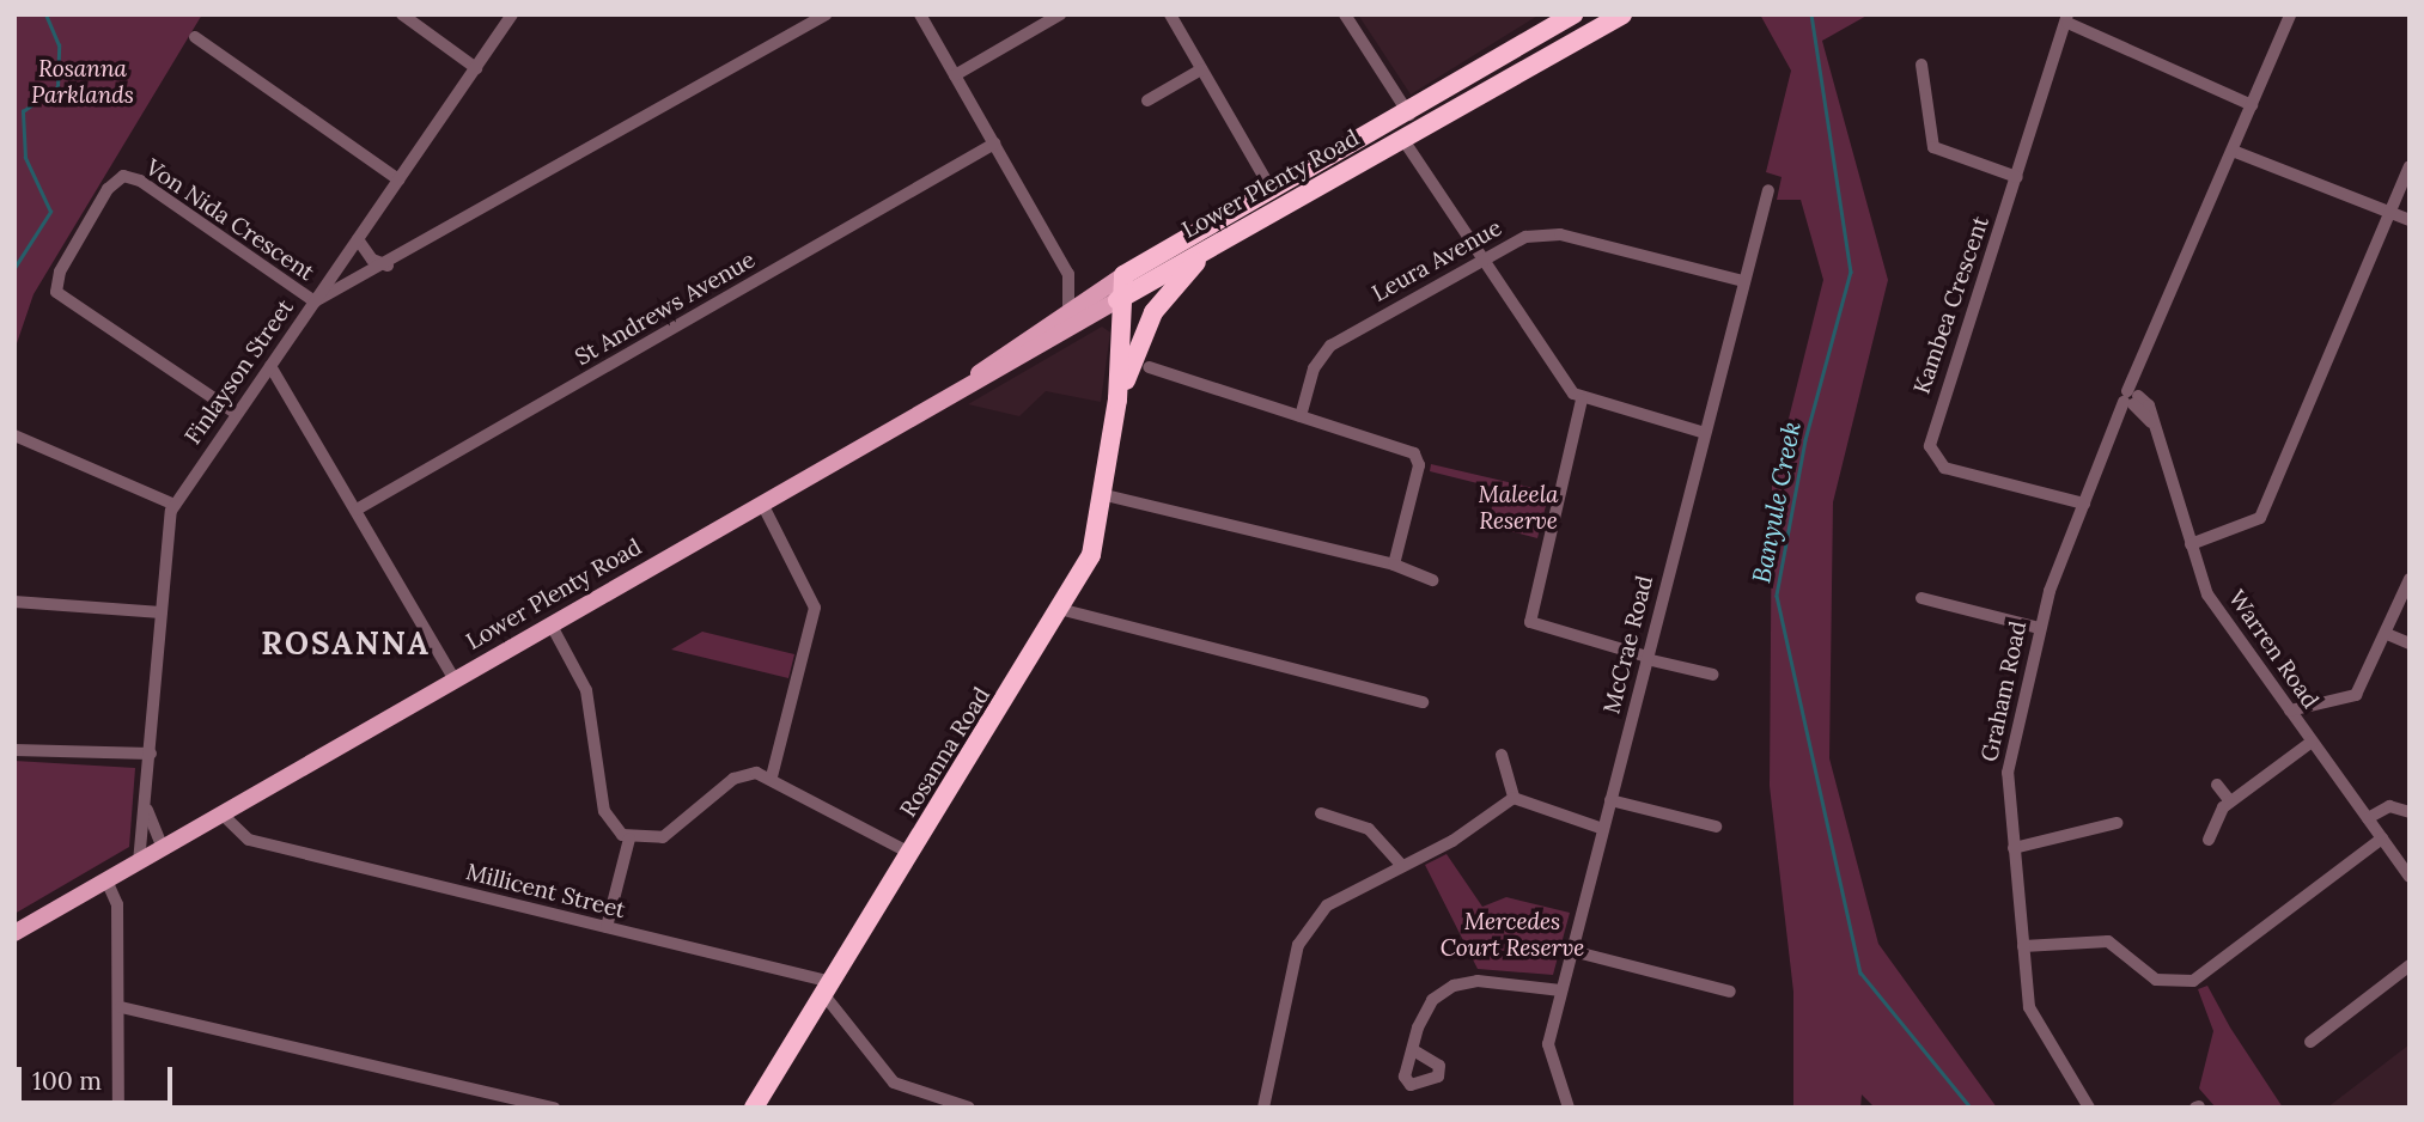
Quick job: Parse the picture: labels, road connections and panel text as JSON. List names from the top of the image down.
{
  "streets": {
    "highway": ["Lower Plenty Road", "Rosanna Road"],
    "street": [
      "Von Nida Crescent",
      "Leura Avenue",
      "Kambea Crescent",
      "St Andrews Avenue",
      "Finlayson Street",
      "McCrae Road",
      "Warren Road",
      "Graham Road",
      "Millicent Street"
    ]
  },
  "crossings": [
    ["Lower Plenty Road", "Finlayson Street"],
    ["Lower Plenty Road", "Rosanna Road"],
    ["Lower Plenty Road", "Millicent Street"],
    ["Von Nida Crescent", "Finlayson Street"],
    ["Leura Avenue", "McCrae Road"],
    ["Kambea Crescent", "Graham Road"],
    ["Warren Road", "Graham Road"],
    ["Rosanna Road", "Millicent Street"]
  ],
  "districts": ["ROSANNA"],
  "water": ["Banyule Creek"],
  "parks": ["Rosanna Parklands", "Maleela Reserve", "Mercedes Court Reserve"],
  "scale_bar": "100 m"
}
